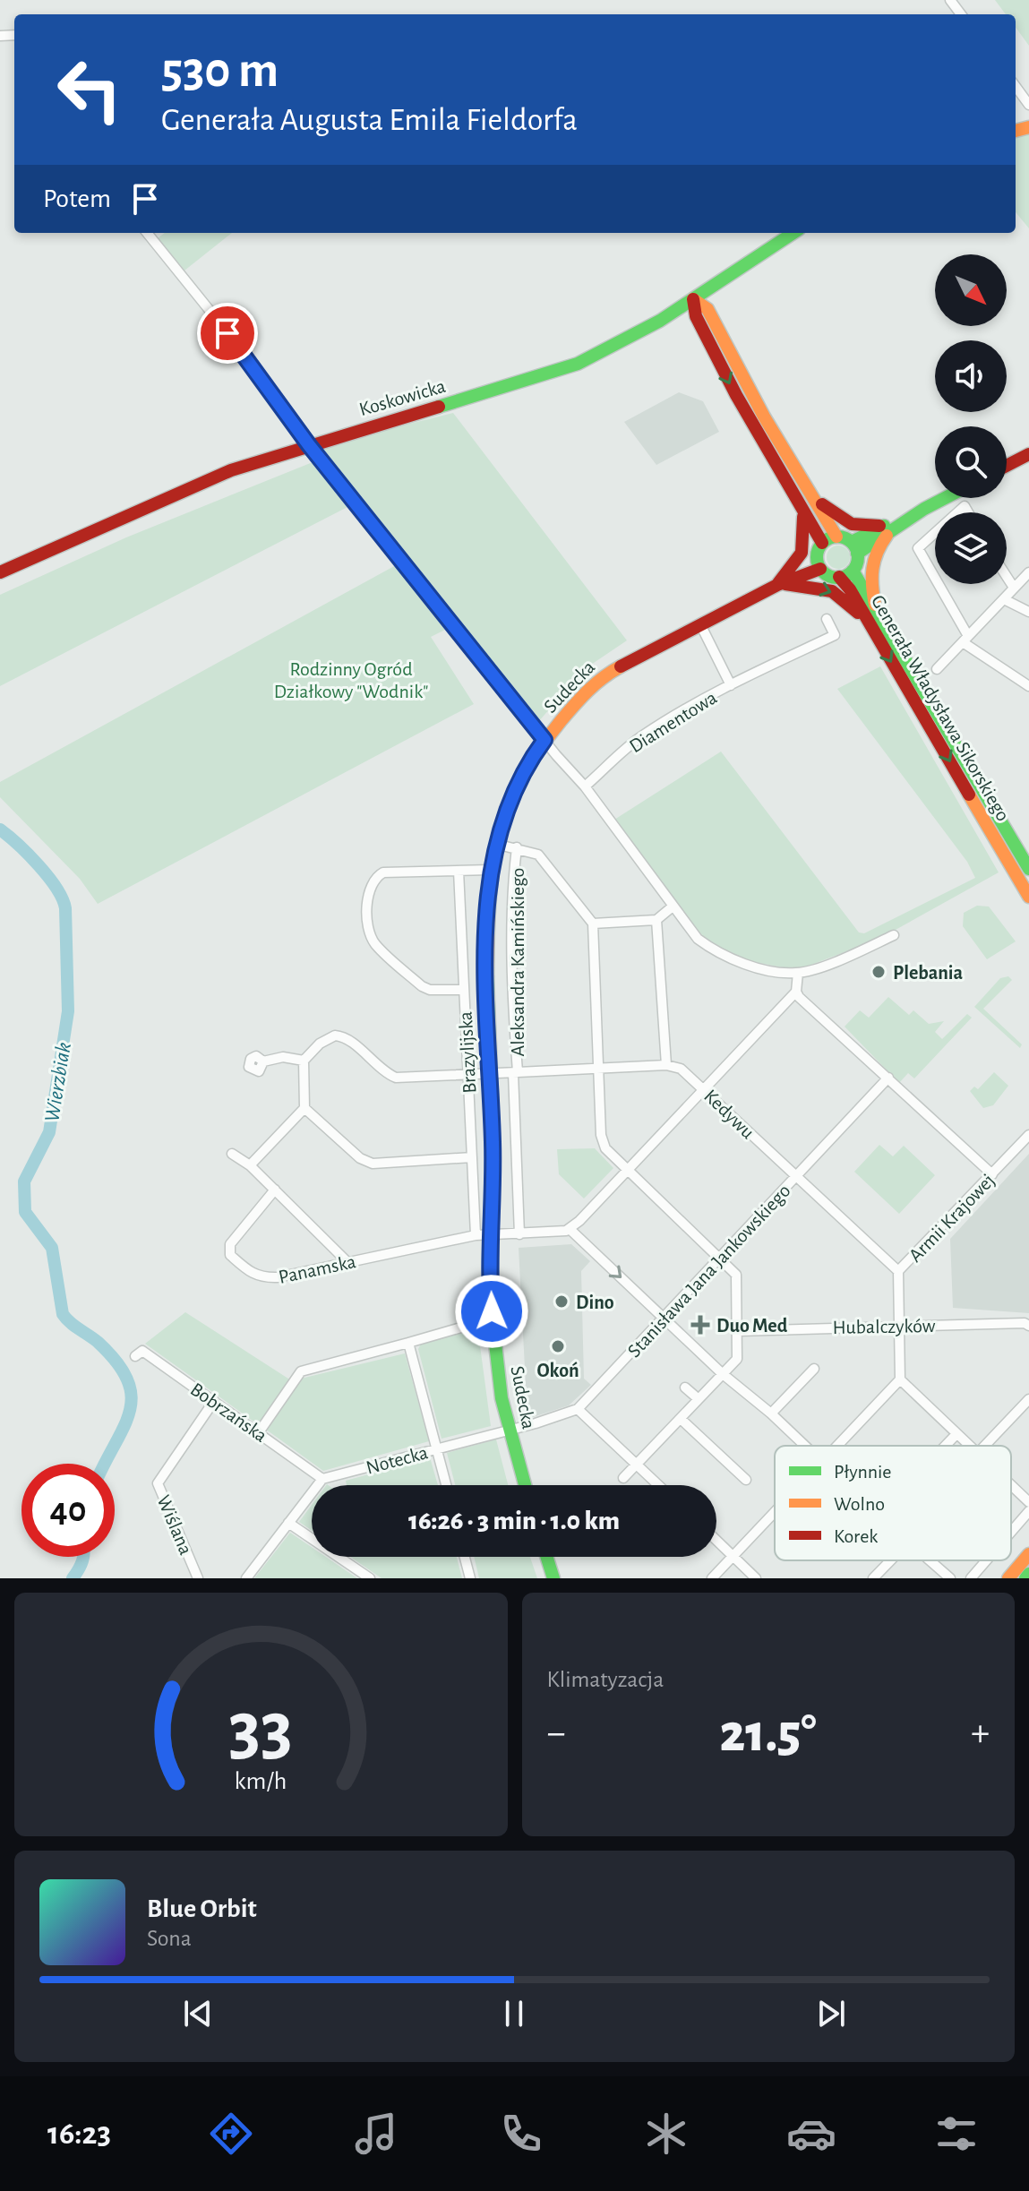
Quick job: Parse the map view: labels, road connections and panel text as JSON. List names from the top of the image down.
{
  "streets": {
    "street": [
      "Koskowicka",
      "Sudecka",
      "Generała Władysława Sikorskiego",
      "Diamentowa",
      "Aleksandra Kamińskiego",
      "Brazylijska",
      "Kedywu",
      "Armii Krajowej",
      "Panamska",
      "Stanisława Jana Jankowskiego",
      "Hubalczyków",
      "Bobrzańska",
      "Notecka",
      "Wiślana"
    ]
  },
  "crossings": [
    ["Sudecka", "Generała Władysława Sikorskiego"],
    ["Sudecka", "Diamentowa"],
    ["Sudecka", "Aleksandra Kamińskiego"],
    ["Sudecka", "Panamska"],
    ["Sudecka", "Stanisława Jana Jankowskiego"],
    ["Sudecka", "Notecka"],
    ["Aleksandra Kamińskiego", "Brazylijska"],
    ["Aleksandra Kamińskiego", "Panamska"],
    ["Brazylijska", "Panamska"],
    ["Kedywu", "Armii Krajowej"],
    ["Kedywu", "Stanisława Jana Jankowskiego"],
    ["Armii Krajowej", "Hubalczyków"],
    ["Stanisława Jana Jankowskiego", "Notecka"],
    ["Bobrzańska", "Notecka"],
    ["Bobrzańska", "Wiślana"]
  ],
  "water": ["Wierzbiak"],
  "parks": ["Rodzinny Ogród Działkowy \"Wodnik\""],
  "places": {
    "other": ["Plebania", "Dino", "Okoń"],
    "health": ["Duo Med"]
  },
  "legend": ["Płynnie", "Wolno", "Korek"],
  "north": "bottom right",
  "page": {
    "turn": ["530 m", "Generała Augusta Emila Fieldorfa"],
    "then": "Potem",
    "limit": "40",
    "trip": "16:26 · 3 min · 1.0 km",
    "tile": "Klimatyzacja",
    "heat": ["−", "21.5°", "+"],
    "song": ["Blue Orbit", "Sona"],
    "tabs": "16:23",
    "gauge": ["33", "km/h"]
  }
}
